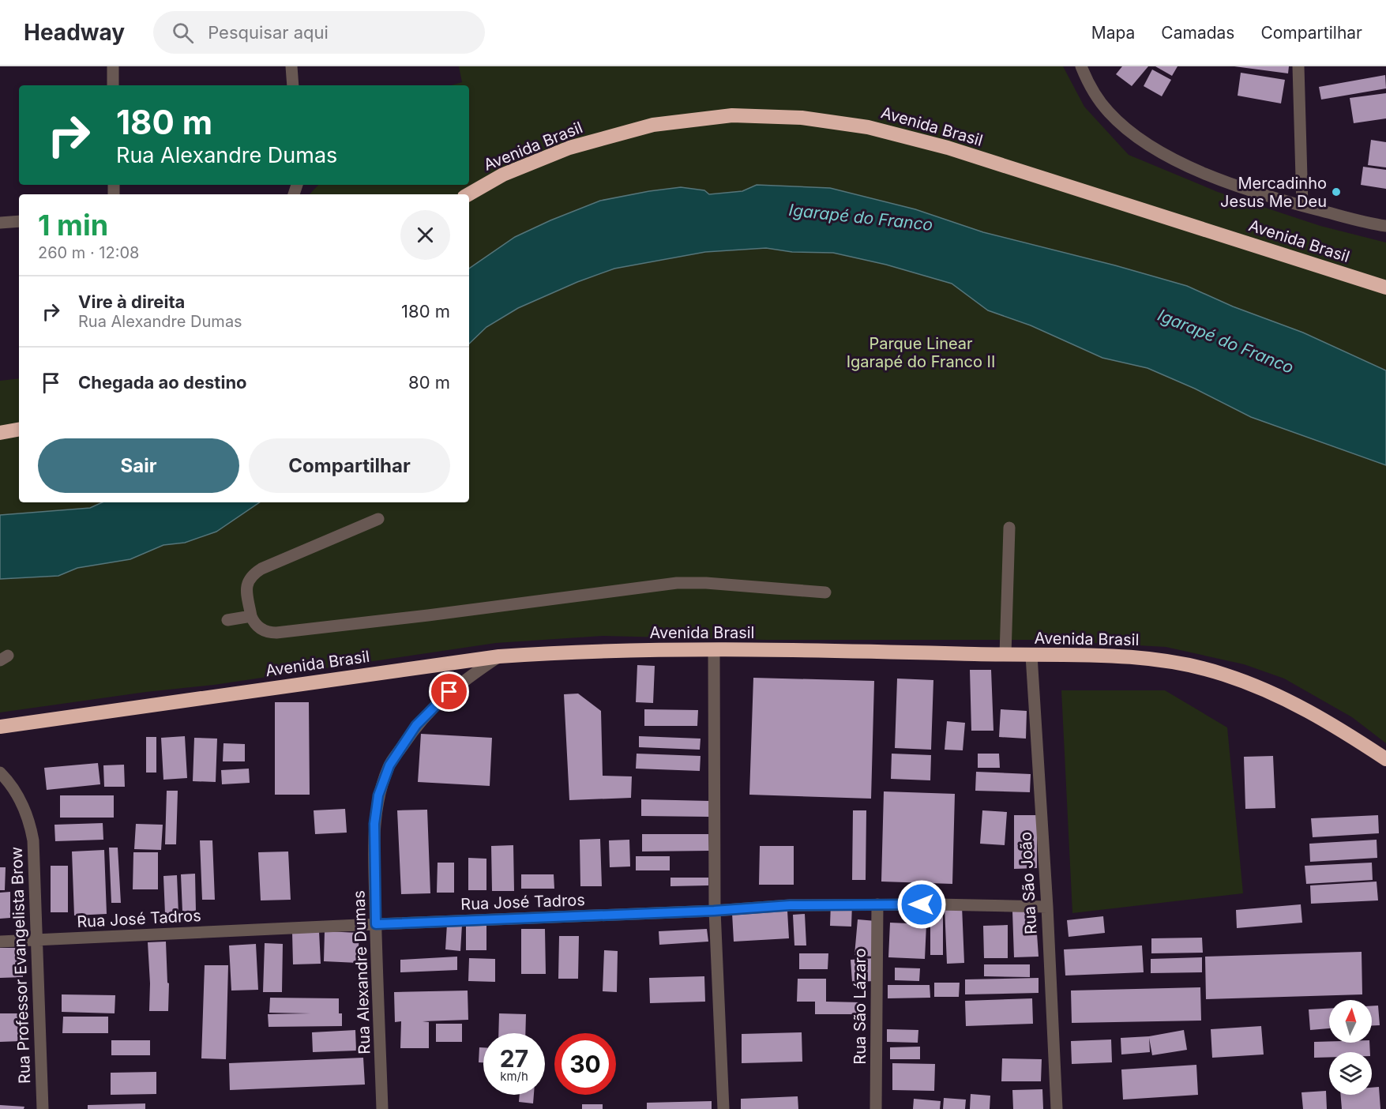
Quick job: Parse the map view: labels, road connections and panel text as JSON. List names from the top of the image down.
{
  "streets": {
    "highway": ["Avenida Brasil"],
    "street": [
      "Rua São João",
      "Rua José Tadros",
      "Rua Professor Evangelista Brow",
      "Rua Alexandre Dumas",
      "Rua São Lázaro"
    ]
  },
  "crossings": [
    ["Avenida Brasil", "Rua São João"],
    ["Avenida Brasil", "Rua Alexandre Dumas"],
    ["Rua São João", "Rua José Tadros"],
    ["Rua José Tadros", "Rua Professor Evangelista Brow"],
    ["Rua José Tadros", "Rua Alexandre Dumas"],
    ["Rua José Tadros", "Rua São Lázaro"]
  ],
  "water": ["Igarapé do Franco"],
  "parks": ["Parque Linear Igarapé do Franco II"],
  "places": ["Mercadinho Jesus Me Deu"],
  "north": "top",
  "page": {
    "header": "Headway",
    "search": "Pesquisar aqui",
    "nav": ["Mapa", "Camadas", "Compartilhar"],
    "turn": ["180 m", "Rua Alexandre Dumas"],
    "heading": ["1 min", "260 m · 12:08"],
    "list": [
      {
        "name": "Vire à direita",
        "note": "Rua Alexandre Dumas",
        "value": "180 m"
      },
      {
        "name": "Chegada ao destino",
        "value": "80 m"
      }
    ],
    "buttons": ["Sair", "Compartilhar"],
    "speed": "27 km/h",
    "limit": "30"
  }
}
